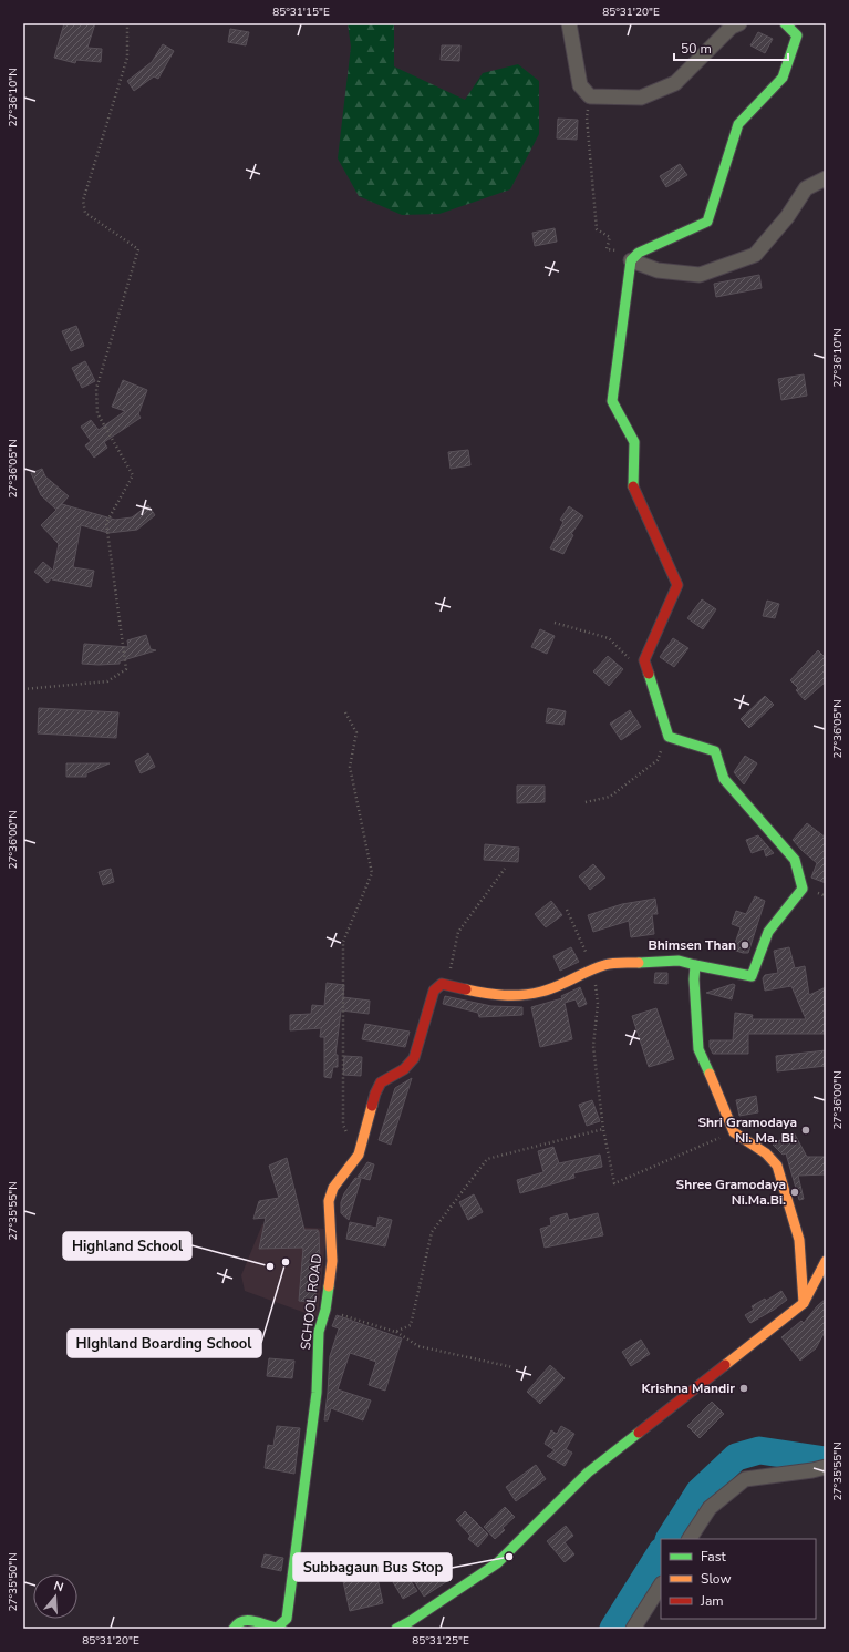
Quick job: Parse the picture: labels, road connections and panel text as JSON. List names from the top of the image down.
{
  "streets": {
    "street": ["SCHOOL ROAD"]
  },
  "places": [
    "Bhimsen Than",
    "Shri Gramodaya Ni. Ma. Bi.",
    "Shree Gramodaya Ni.Ma.Bi.",
    "HIghland Boarding School",
    "Highland School",
    "Krishna Mandir",
    "Subbagaun Bus Stop"
  ],
  "legend": ["Fast", "Slow", "Jam"],
  "scale_bar": "50 m",
  "north": "top",
  "coordinates": [
    "85°31'15\"E",
    "85°31'20\"E",
    "27°36'10\"N",
    "27°36'05\"N",
    "27°36'00\"N",
    "27°35'55\"N",
    "27°35'50\"N",
    "85°31'25\"E"
  ]
}
